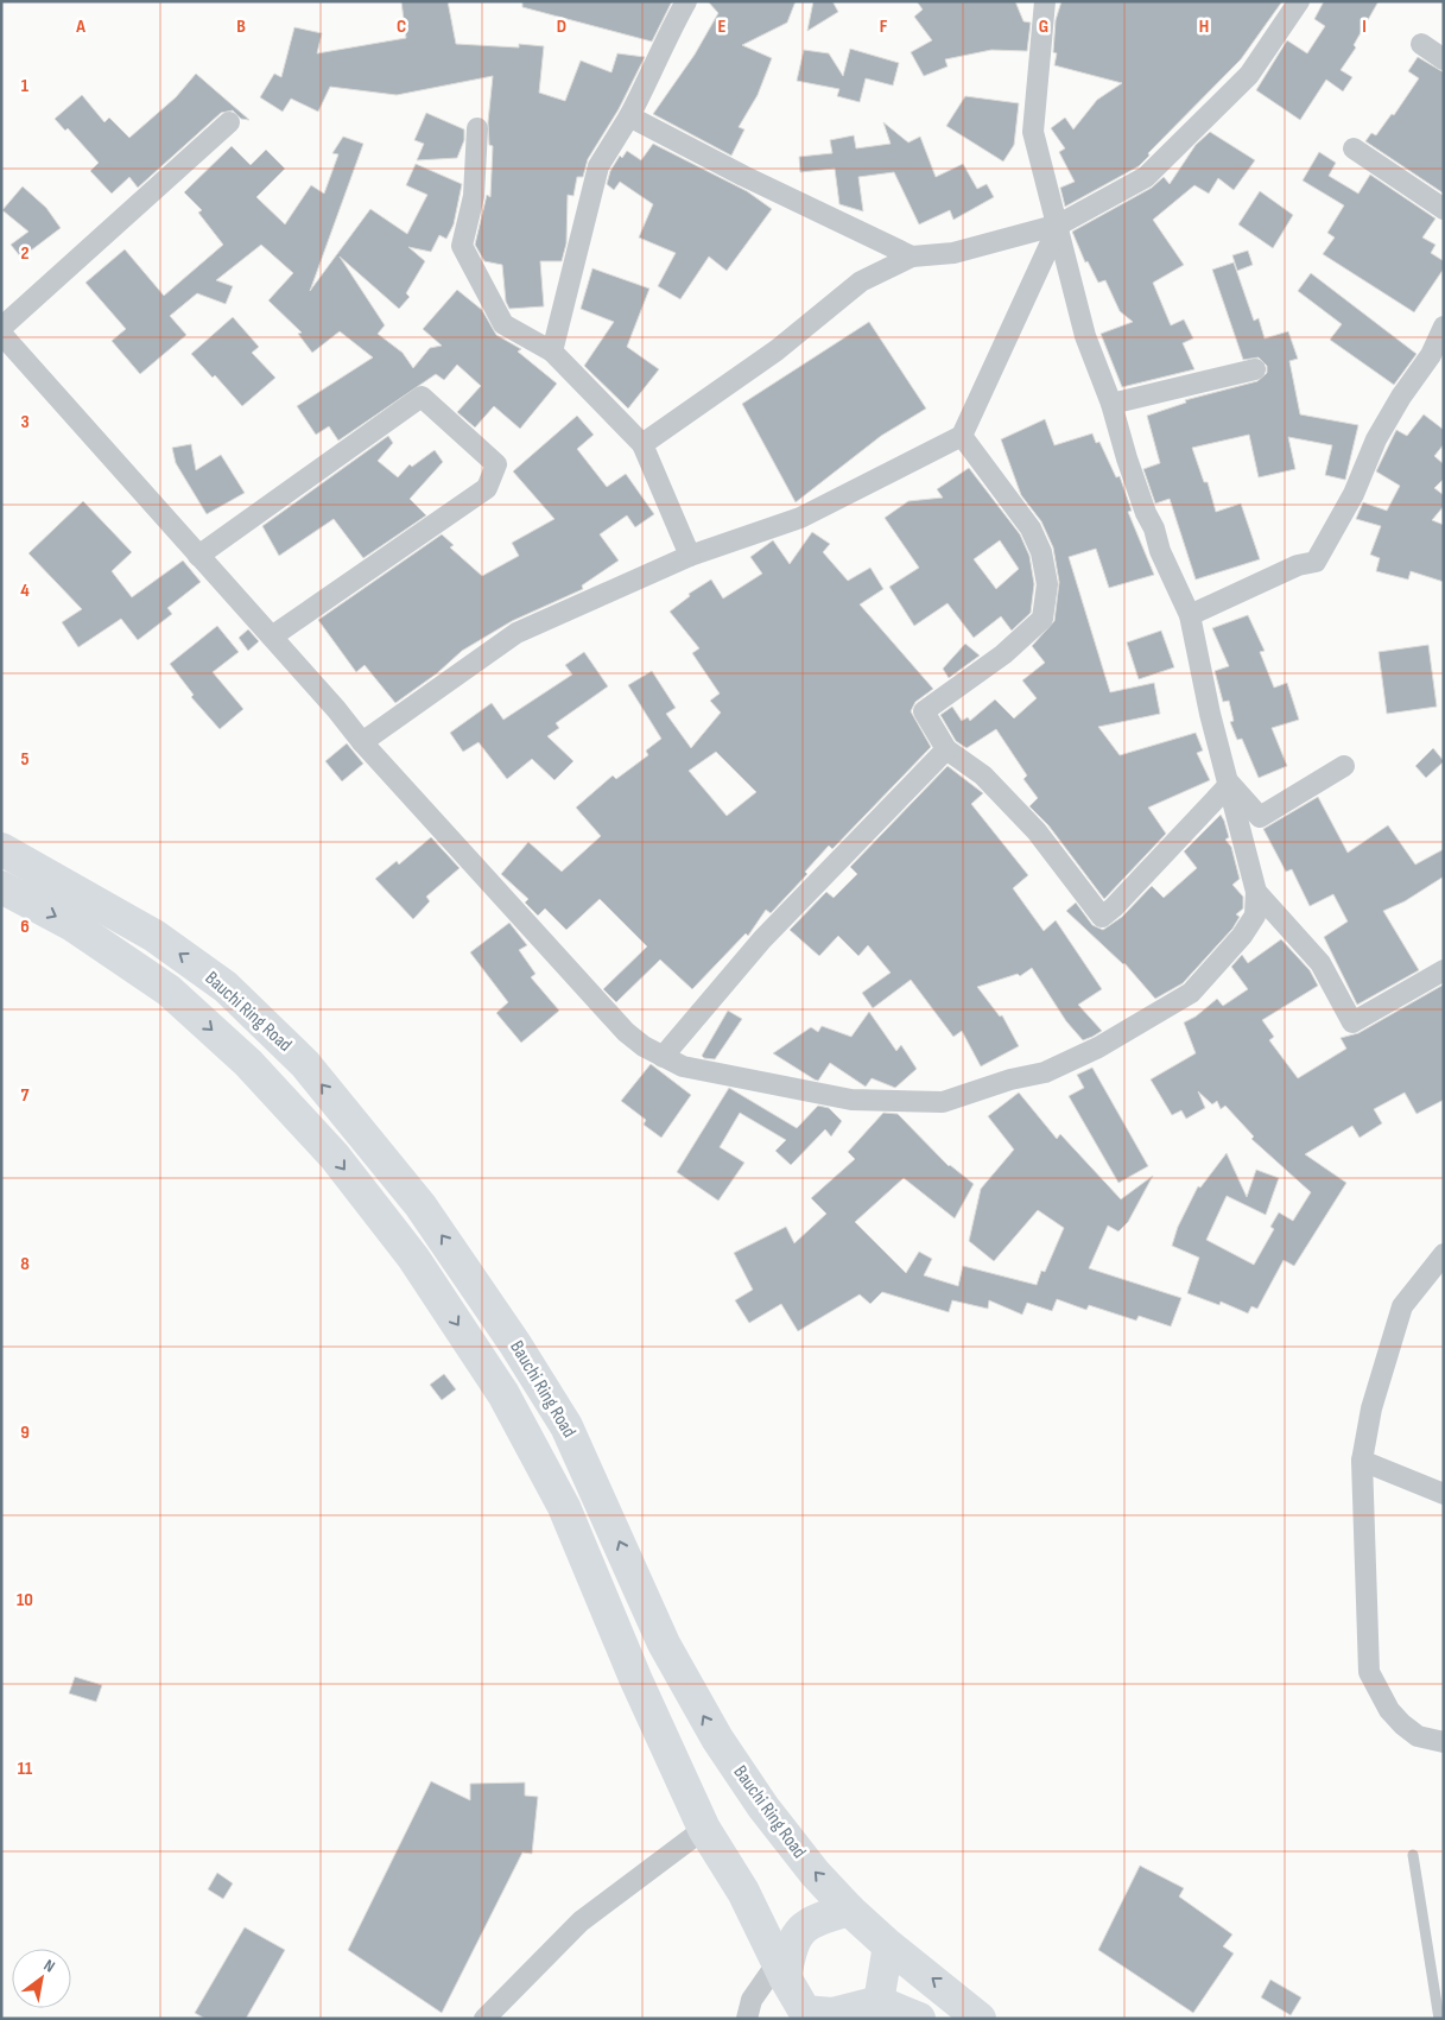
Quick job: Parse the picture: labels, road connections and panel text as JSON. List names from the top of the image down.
{
  "streets": {
    "main road": ["Bauchi Ring Road"]
  },
  "north": "top right",
  "grid": {
    "columns": [
      "A",
      "B",
      "C",
      "D",
      "E",
      "F",
      "G",
      "H",
      "I"
    ],
    "rows": [
      "1",
      "2",
      "3",
      "4",
      "5",
      "6",
      "7",
      "8",
      "9",
      "10",
      "11"
    ]
  }
}
